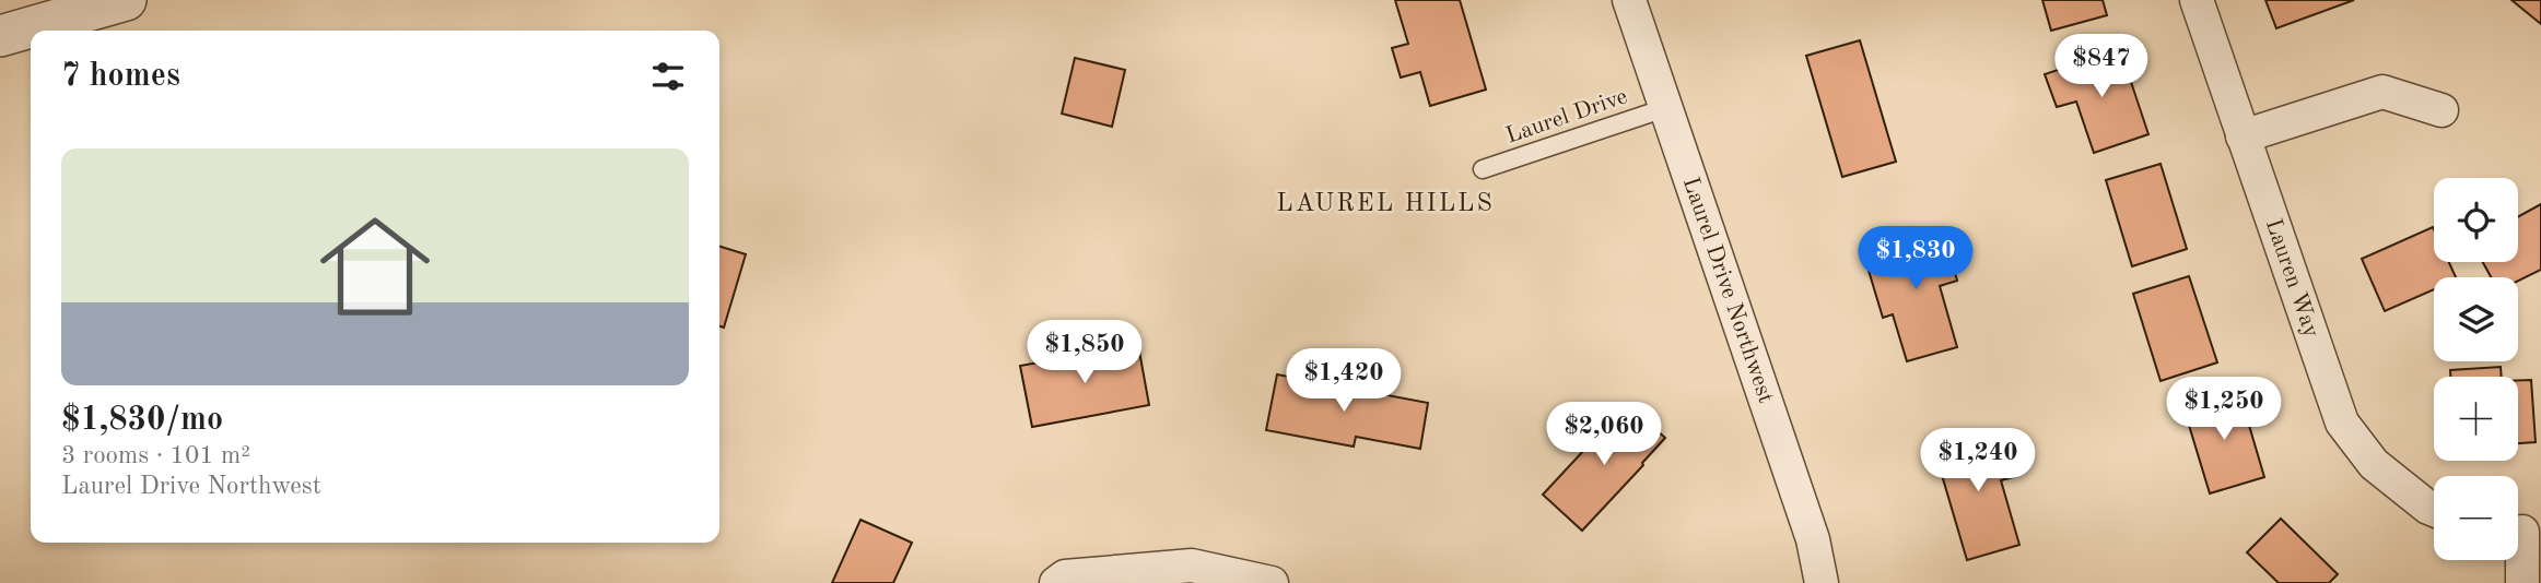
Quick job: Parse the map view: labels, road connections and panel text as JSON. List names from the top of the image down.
{
  "streets": {
    "street": ["Lauren Way", "Laurel Drive Northwest"],
    "lane": ["Laurel Drive"]
  },
  "crossings": [
    ["Laurel Drive", "Laurel Drive Northwest"]
  ],
  "districts": ["LAUREL HILLS"],
  "page": {
    "heading": "7 homes",
    "price": [
      "$847",
      "$1,830",
      "$1,850",
      "$1,420",
      "$1,250",
      "$2,060",
      "$1,240"
    ],
    "list": [
      {
        "name": "$1,830/mo",
        "note": "3 rooms · 101 m² · Laurel Drive Northwest"
      }
    ],
    "map_buttons": ["+", "−"]
  }
}
